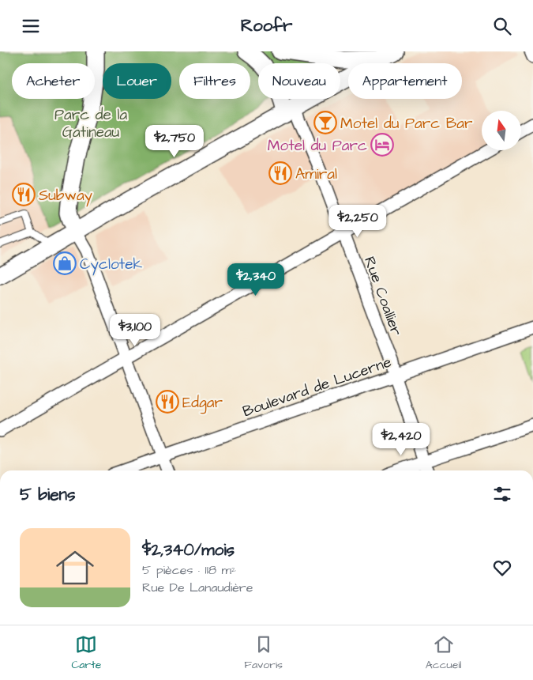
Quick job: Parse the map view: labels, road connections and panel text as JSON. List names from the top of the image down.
{
  "streets": {
    "street": ["Rue Coallier", "Boulevard de Lucerne"]
  },
  "crossings": [
    ["Rue Coallier", "Boulevard de Lucerne"]
  ],
  "parks": ["Parc de la Gatineau"],
  "places": {
    "bar": ["Motel du Parc Bar"],
    "hotel": ["Motel du Parc"],
    "restaurant": ["Amiral", "Subway", "Edgar"],
    "shop": ["Cyclotek"]
  },
  "north": "top",
  "page": {
    "header": "Roofr",
    "chip": [
      "Acheter",
      "Louer",
      "Filtres",
      "Nouveau",
      "Appartement"
    ],
    "price": [
      "$2,750",
      "$2,250",
      "$2,340",
      "$3,100",
      "$2,420"
    ],
    "heading": "5 biens",
    "list": [
      {
        "name": "$2,340/mois",
        "note": "5 pièces · 118 m² · Rue De Lanaudière"
      }
    ],
    "tabs": ["Carte", "Favoris", "Accueil"]
  }
}
